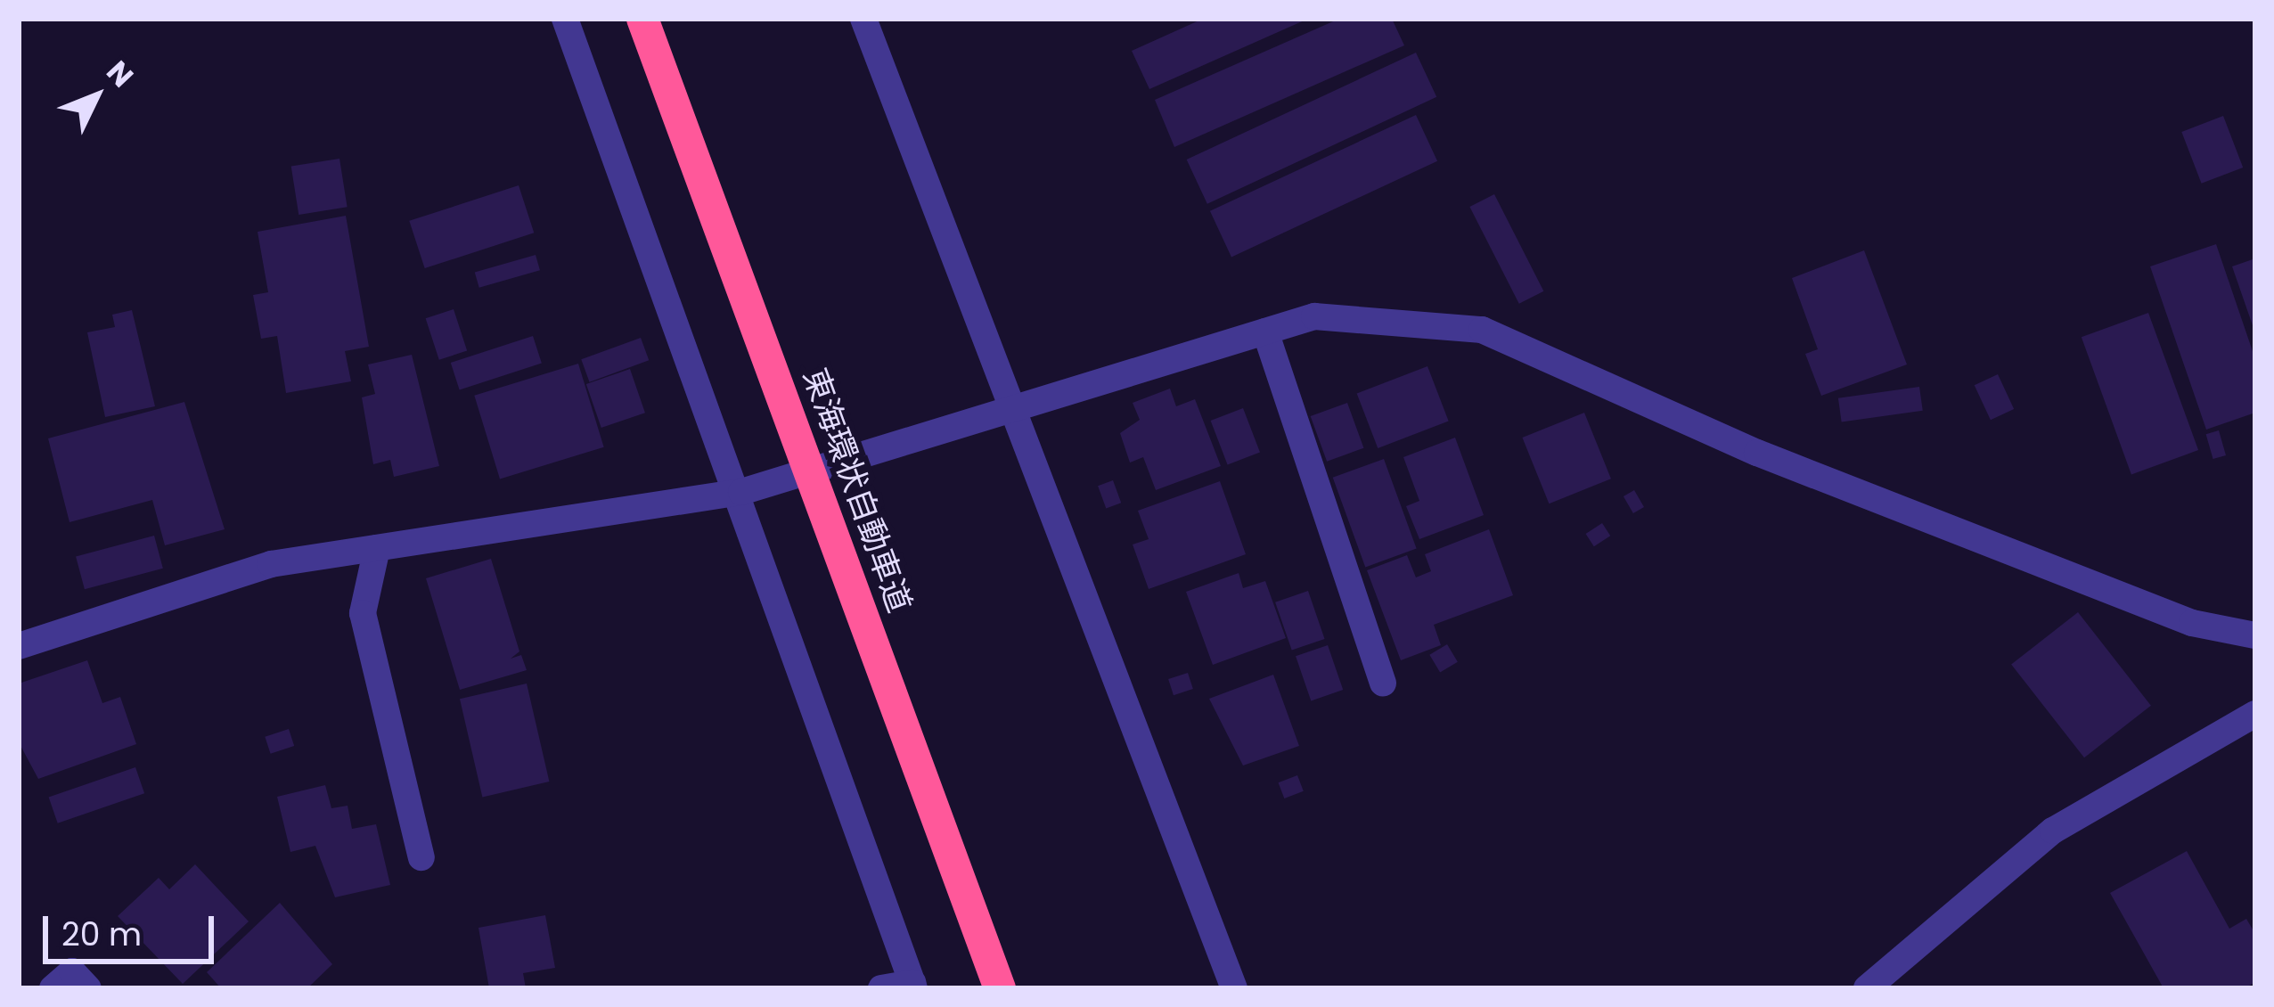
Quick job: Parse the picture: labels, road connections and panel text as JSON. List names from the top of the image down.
{
  "streets": {
    "highway": ["東海環状自動車道"]
  },
  "scale_bar": "20 m",
  "north": "top right"
}
